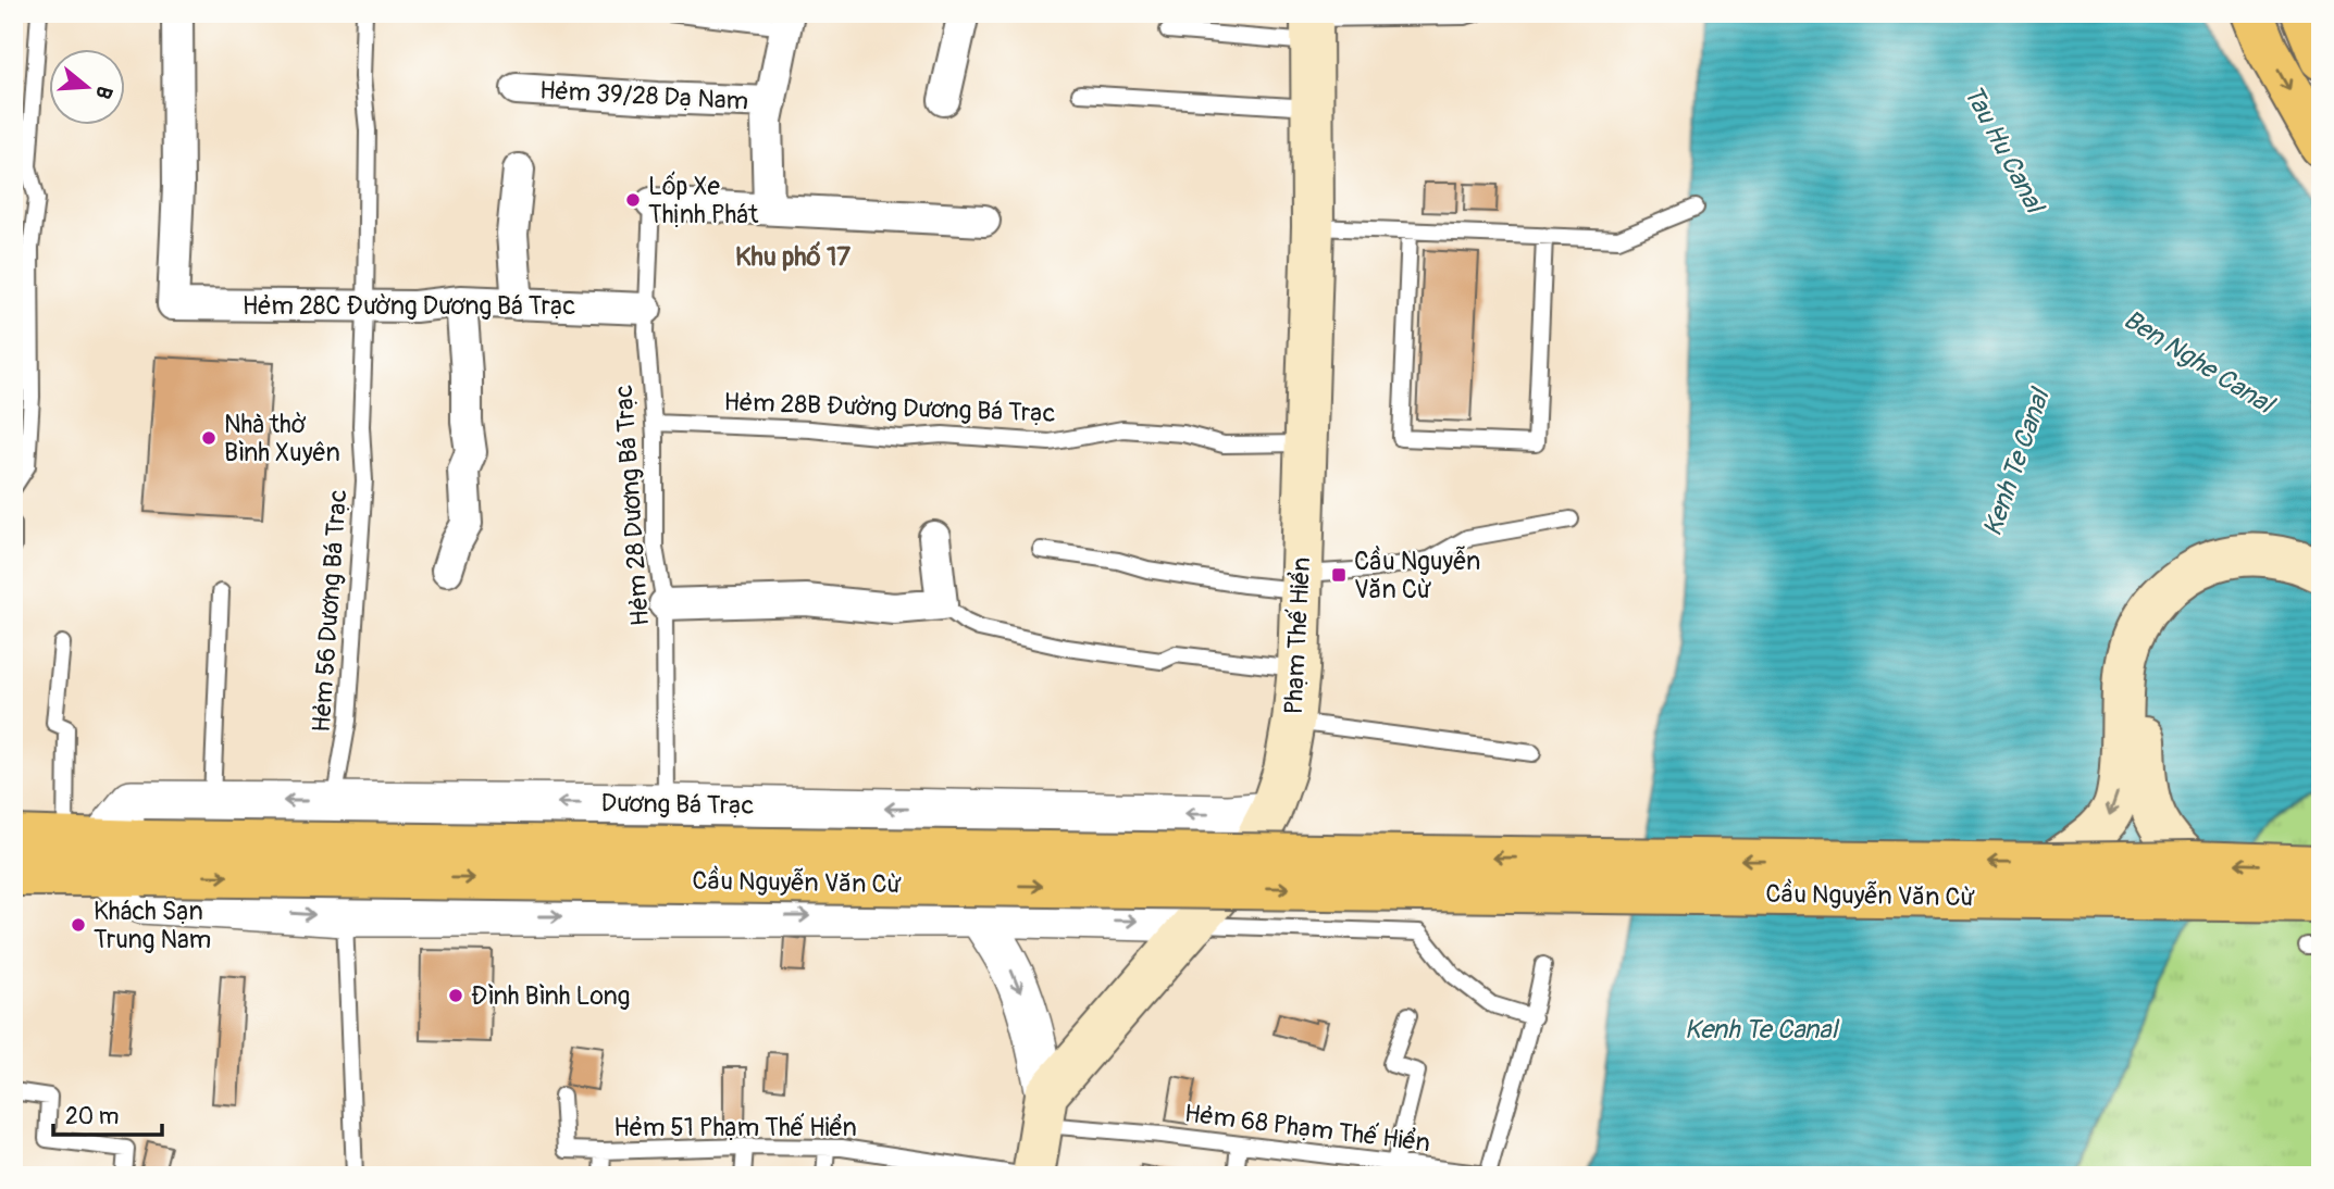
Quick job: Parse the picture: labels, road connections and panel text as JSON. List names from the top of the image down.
{
  "streets": {
    "main road": ["Phạm Thế Hiển", "Cầu Nguyễn Văn Cừ"],
    "street": ["Hẻm 39/28 Dạ Nam", "Hẻm 28C Đường Dương Bá Trạc", "Dương Bá Trạc"],
    "lane": [
      "Hẻm 28B Đường Dương Bá Trạc",
      "Hẻm 28 Dương Bá Trạc",
      "Hẻm 56 Dương Bá Trạc",
      "Hẻm 51 Phạm Thế Hiển",
      "Hẻm 68 Phạm Thế Hiển"
    ]
  },
  "crossings": [
    ["Hẻm 28C Đường Dương Bá Trạc", "Hẻm 28 Dương Bá Trạc"],
    ["Hẻm 28C Đường Dương Bá Trạc", "Hẻm 56 Dương Bá Trạc"],
    ["Hẻm 28B Đường Dương Bá Trạc", "Hẻm 28 Dương Bá Trạc"],
    ["Hẻm 28B Đường Dương Bá Trạc", "Phạm Thế Hiển"],
    ["Hẻm 28 Dương Bá Trạc", "Dương Bá Trạc"],
    ["Hẻm 56 Dương Bá Trạc", "Dương Bá Trạc"],
    ["Phạm Thế Hiển", "Dương Bá Trạc"],
    ["Phạm Thế Hiển", "Hẻm 68 Phạm Thế Hiển"],
    ["Dương Bá Trạc", "Cầu Nguyễn Văn Cừ"]
  ],
  "districts": ["Khu phố 17"],
  "water": ["Tau Hu Canal", "Ben Nghe Canal", "Kenh Te Canal"],
  "places": {
    "other": [
      "Lốp Xe Thịnh Phát",
      "Nhà thờ Bình Xuyên",
      "Khách Sạn Trung Nam",
      "Đình Bình Long"
    ],
    "transit": ["Cầu Nguyễn Văn Cừ"]
  },
  "scale_bar": "20 m",
  "north": "right"
}
